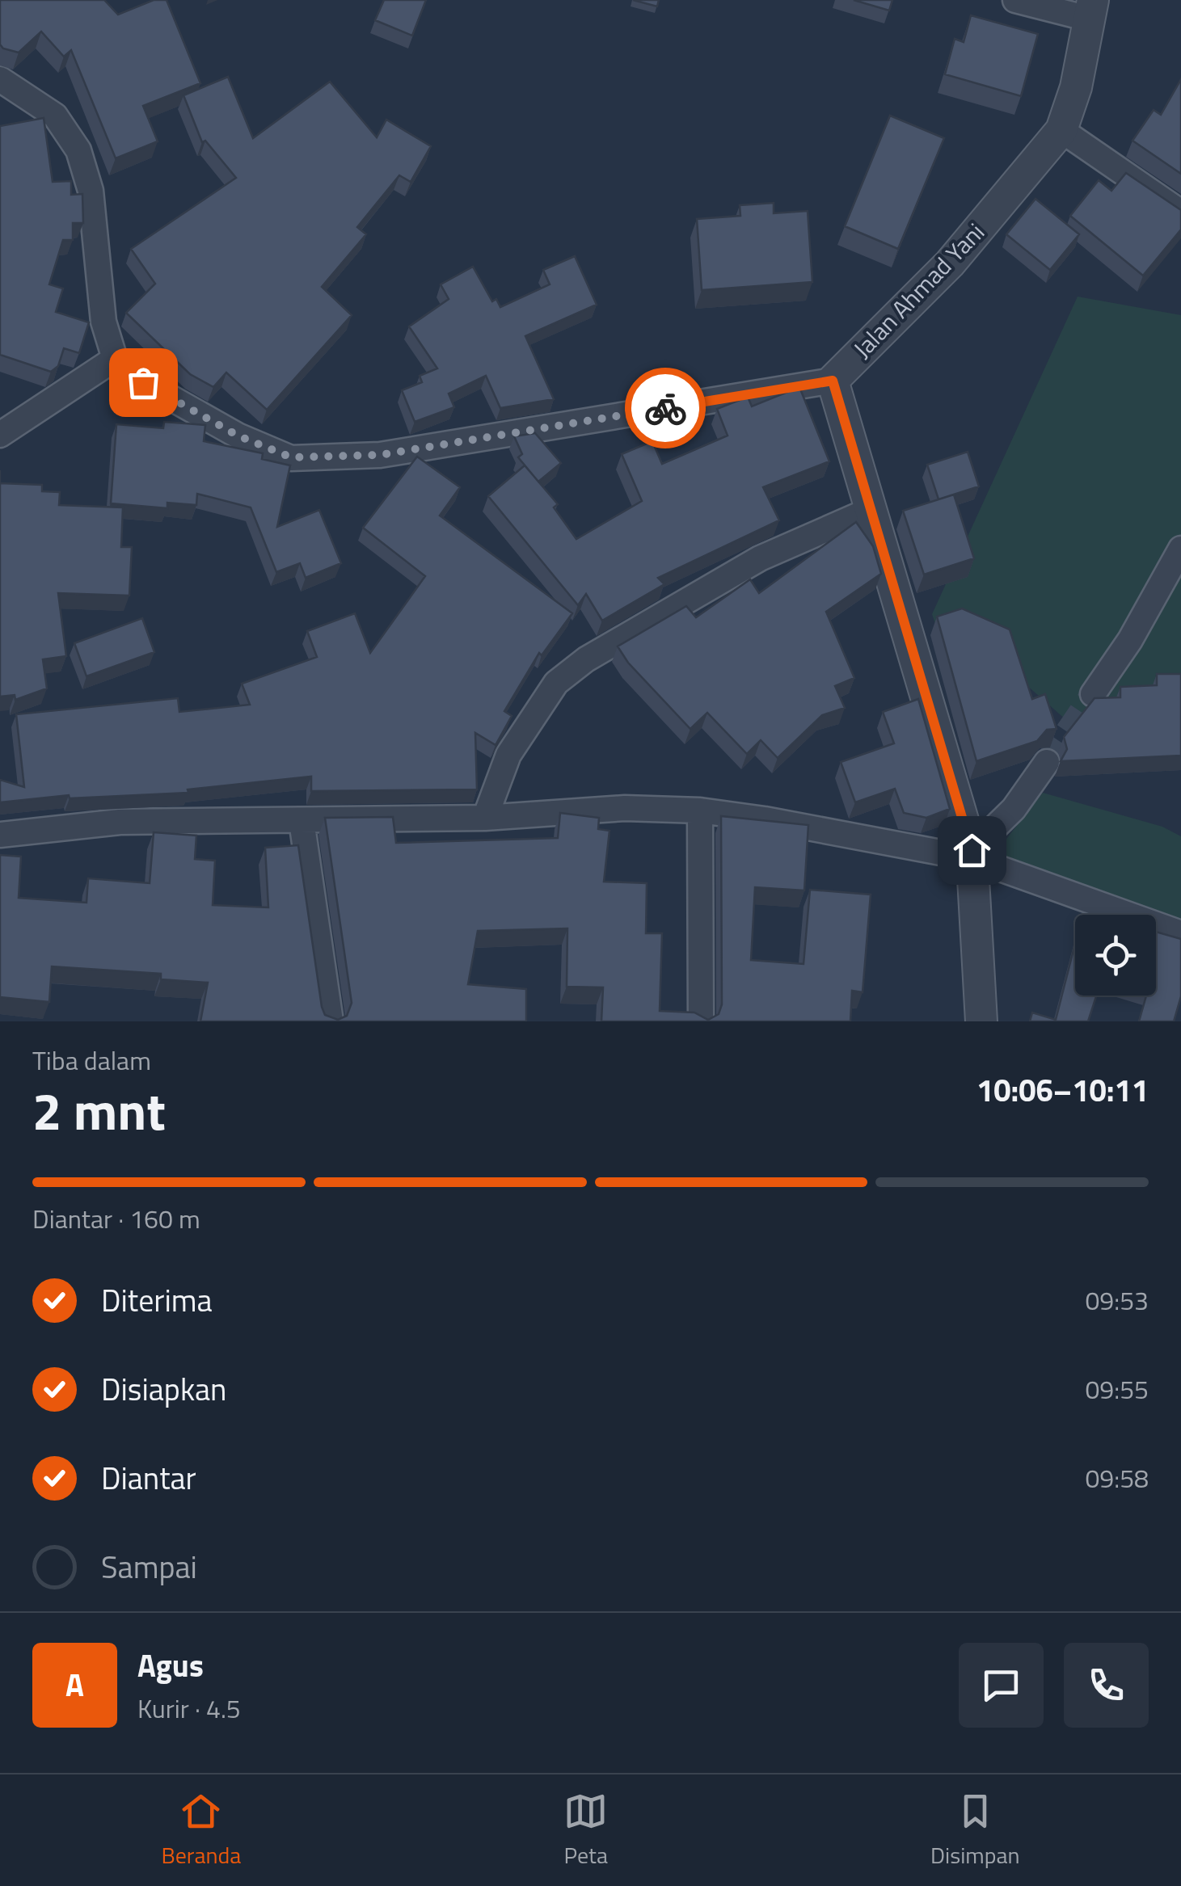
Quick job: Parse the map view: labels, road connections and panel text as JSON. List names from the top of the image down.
{
  "streets": {
    "street": ["Jalan Ahmad Yani"]
  },
  "page": {
    "heading": ["2 mnt", "Tiba dalam", "10:06–10:11"],
    "panel": ["Agus", "Kurir · 4.5"],
    "bar": "Diantar · 160 m",
    "list": [
      ["Diterima", "09:53"],
      ["Disiapkan", "09:55"],
      ["Diantar", "09:58"],
      "Sampai"
    ],
    "round": "A",
    "tabs": ["Beranda", "Peta", "Disimpan"]
  }
}
